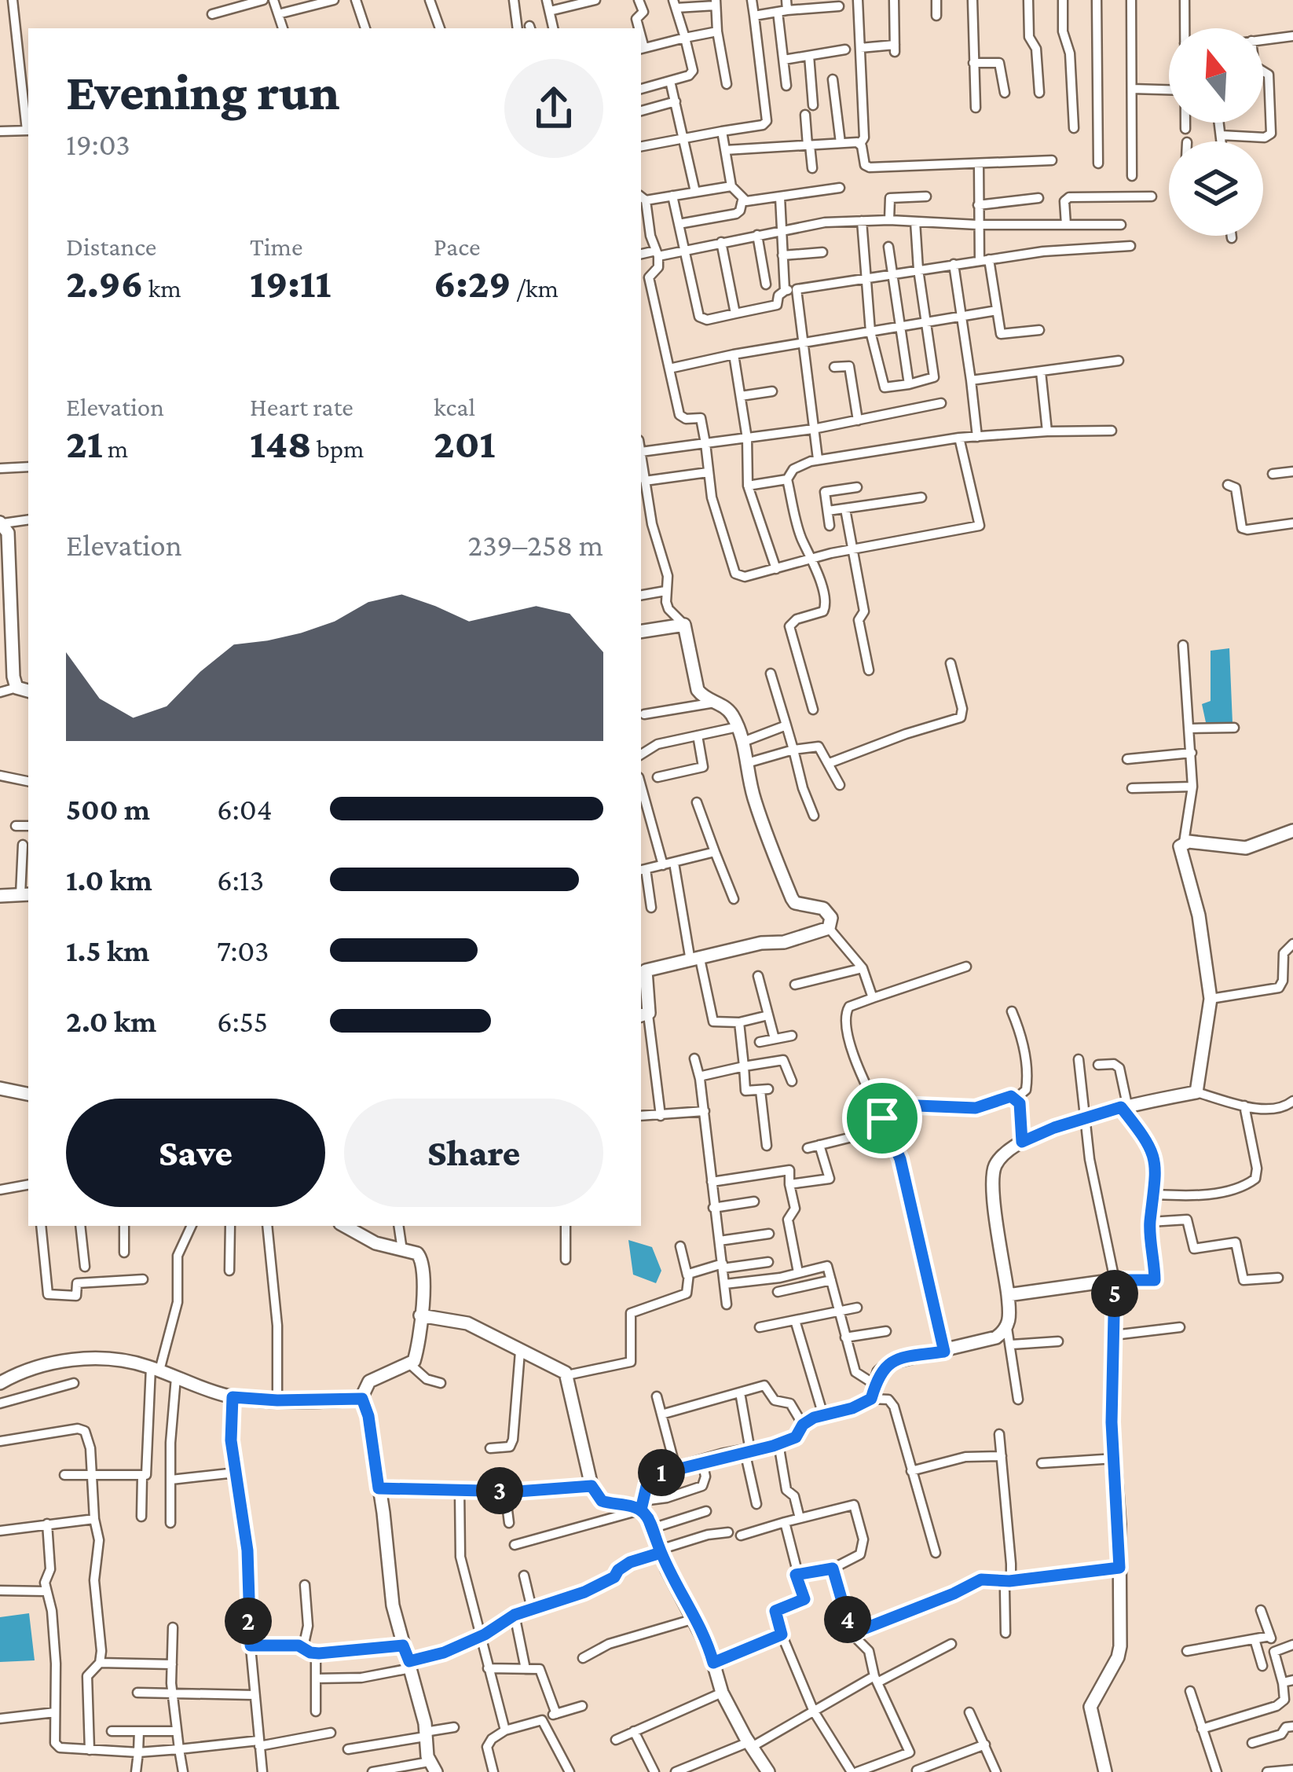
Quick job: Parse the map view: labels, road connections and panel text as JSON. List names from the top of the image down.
{
  "north": "top",
  "page": {
    "heading": ["Evening run", "19:03"],
    "stats": [
      ["Distance", "2.96 km"],
      ["Time", "19:11"],
      ["Pace", "6:29 /km"],
      ["Elevation", "21 m"],
      ["Heart rate", "148 bpm"],
      ["kcal", "201"]
    ],
    "chart": ["Elevation", "239–258 m"],
    "list": [
      {
        "name": "500 m",
        "note": "6:04"
      },
      {
        "name": "1.0 km",
        "note": "6:13"
      },
      {
        "name": "1.5 km",
        "note": "7:03"
      },
      {
        "name": "2.0 km",
        "note": "6:55"
      }
    ],
    "buttons": ["Save", "Share"],
    "pins": [
      "5",
      "1",
      "3",
      "4",
      "2"
    ]
  }
}
